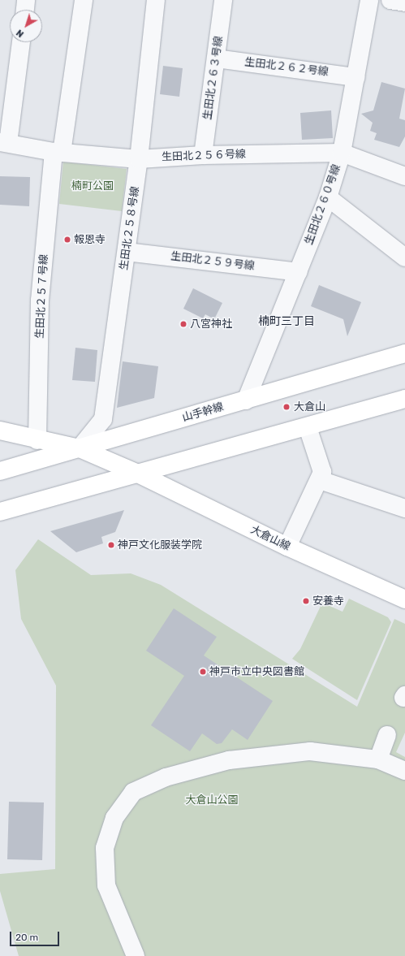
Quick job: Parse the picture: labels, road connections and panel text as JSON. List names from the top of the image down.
{
  "streets": {
    "main road": ["山手幹線", "大倉山線"],
    "street": [
      "生田北２６２号線",
      "生田北２６３号線",
      "生田北２５６号線",
      "生田北２６０号線",
      "生田北２５８号線",
      "生田北２５９号線",
      "生田北２５７号線"
    ]
  },
  "crossings": [
    ["生田北２６２号線", "生田北２６３号線"],
    ["生田北２６２号線", "生田北２６０号線"],
    ["生田北２６３号線", "生田北２５６号線"],
    ["生田北２５６号線", "生田北２６０号線"],
    ["生田北２５６号線", "生田北２５８号線"],
    ["生田北２５６号線", "生田北２５７号線"],
    ["生田北２６０号線", "生田北２５９号線"],
    ["生田北２６０号線", "山手幹線"],
    ["生田北２５８号線", "生田北２５９号線"],
    ["生田北２５８号線", "山手幹線"],
    ["生田北２５８号線", "大倉山線"],
    ["山手幹線", "大倉山線"]
  ],
  "districts": ["楠町三丁目"],
  "parks": ["楠町公園", "大倉山公園"],
  "places": [
    "報恩寺",
    "八宮神社",
    "大倉山",
    "神戸文化服装学院",
    "安養寺",
    "神戸市立中央図書館"
  ],
  "scale_bar": "20 m",
  "north": "bottom left"
}
